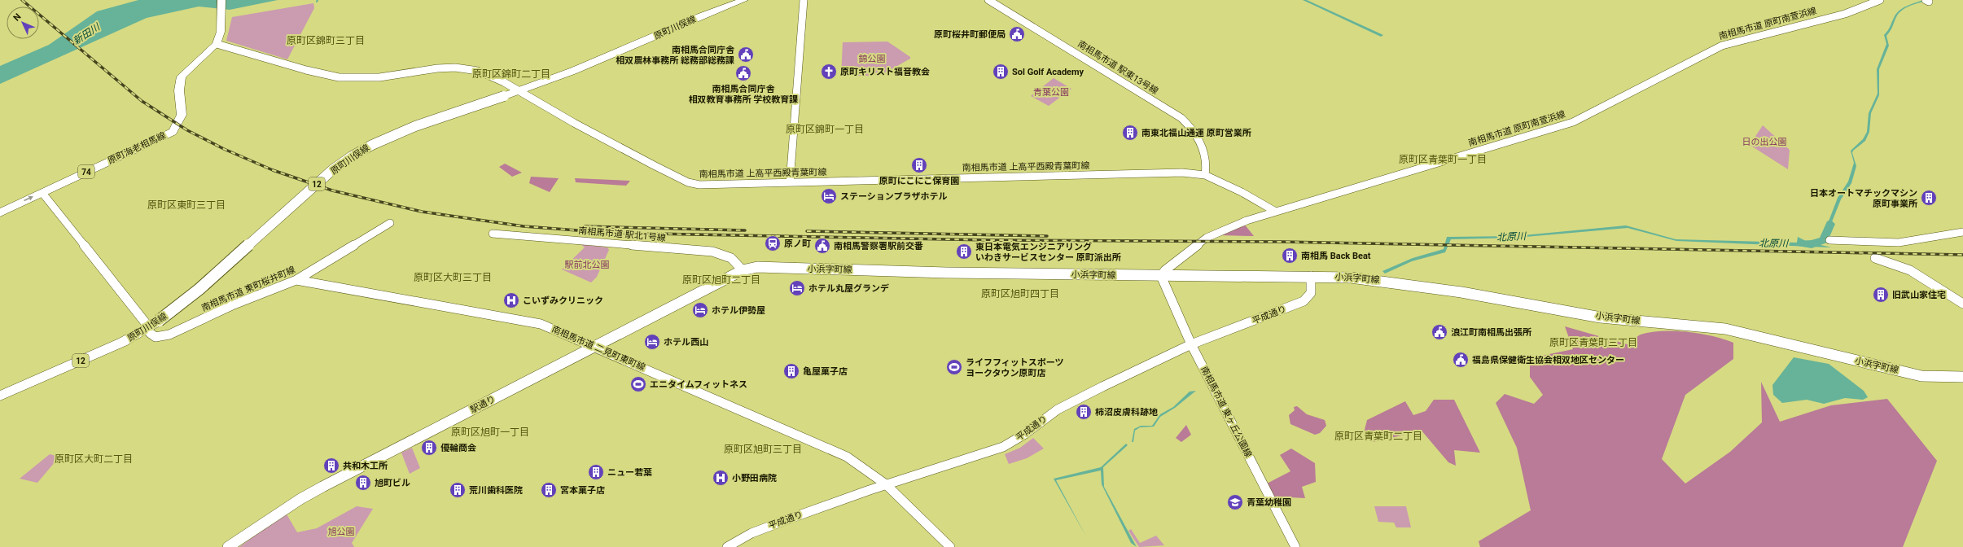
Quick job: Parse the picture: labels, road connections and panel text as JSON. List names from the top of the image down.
{
  "streets": {
    "main road": [
      "原町川俣線",
      "原町海老相馬線",
      "74",
      "12",
      "小浜字町線",
      "駅通り"
    ],
    "street": [
      "南相馬市道 原町南萱浜線",
      "南相馬市道 駅東13号線",
      "南相馬市道 上高平西殿青葉町線",
      "南相馬市道 駅北1号線",
      "南相馬市道 東町桜井町線",
      "平成通り",
      "南相馬市道 二見町東町線",
      "南相馬市道 東ヶ丘公園線"
    ]
  },
  "crossings": [
    ["南相馬市道 原町南萱浜線", "南相馬市道 上高平西殿青葉町線"],
    ["南相馬市道 原町南萱浜線", "小浜字町線"],
    ["南相馬市道 原町南萱浜線", "南相馬市道 東ヶ丘公園線"],
    ["原町川俣線", "南相馬市道 上高平西殿青葉町線"],
    ["原町川俣線", "南相馬市道 東町桜井町線"],
    ["南相馬市道 駅東13号線", "南相馬市道 上高平西殿青葉町線"],
    ["原町海老相馬線", "南相馬市道 上高平西殿青葉町線"],
    ["南相馬市道 駅北1号線", "小浜字町線"],
    ["南相馬市道 駅北1号線", "駅通り"],
    ["小浜字町線", "平成通り"],
    ["小浜字町線", "駅通り"],
    ["小浜字町線", "南相馬市道 東ヶ丘公園線"],
    ["南相馬市道 東町桜井町線", "南相馬市道 二見町東町線"],
    ["平成通り", "南相馬市道 二見町東町線"],
    ["平成通り", "南相馬市道 東ヶ丘公園線"],
    ["南相馬市道 二見町東町線", "駅通り"]
  ],
  "districts": [
    "原町区錦町三丁目",
    "原町区錦町二丁目",
    "原町区錦町一丁目",
    "原町区青葉町一丁目",
    "原町区東町三丁目",
    "原町区大町三丁目",
    "原町区旭町二丁目",
    "原町区旭町四丁目",
    "原町区青葉町三丁目",
    "原町区旭町一丁目",
    "原町区青葉町二丁目",
    "原町区旭町三丁目",
    "原町区大町二丁目"
  ],
  "water": ["新田川", "北原川"],
  "parks": [
    "錦公園",
    "青葉公園",
    "日の出公園",
    "駅前北公園",
    "旭公園"
  ],
  "places": {
    "public building": [
      "原町桜井町郵便局",
      "南相馬合同庁舎 相双農林事務所 総務部総務課",
      "南相馬合同庁舎 相双教育事務所 学校教育課",
      "南相馬警察署駅前交番",
      "浪江町南相馬出張所",
      "福島県保健衛生協会相双地区センター"
    ],
    "church": ["原町キリスト福音教会"],
    "building": [
      "Sol Golf Academy",
      "南東北福山通運 原町営業所",
      "原町にこにこ保育園",
      "日本オートマチックマシン 原町事業所",
      "東日本電気エンジニアリング いわきサービスセンター 原町派出所",
      "南相馬 Back Beat",
      "旧武山家住宅",
      "亀屋菓子店",
      "柿沼皮膚科跡地",
      "優輪商会",
      "共和木工所",
      "ニュー若葉",
      "旭町ビル",
      "荒川歯科医院",
      "宮本菓子店"
    ],
    "hotel": [
      "ステーションプラザホテル",
      "ホテル丸屋グランデ",
      "ホテル伊勢屋",
      "ホテル西山"
    ],
    "station": ["原ノ町"],
    "hospital": ["こいずみクリニック", "小野田病院"],
    "sports": ["ライフフィットスポーツ ヨークタウン原町店", "エニタイムフィットネス"],
    "school or university": ["青葉幼稚園"]
  },
  "north": "top left"
}
